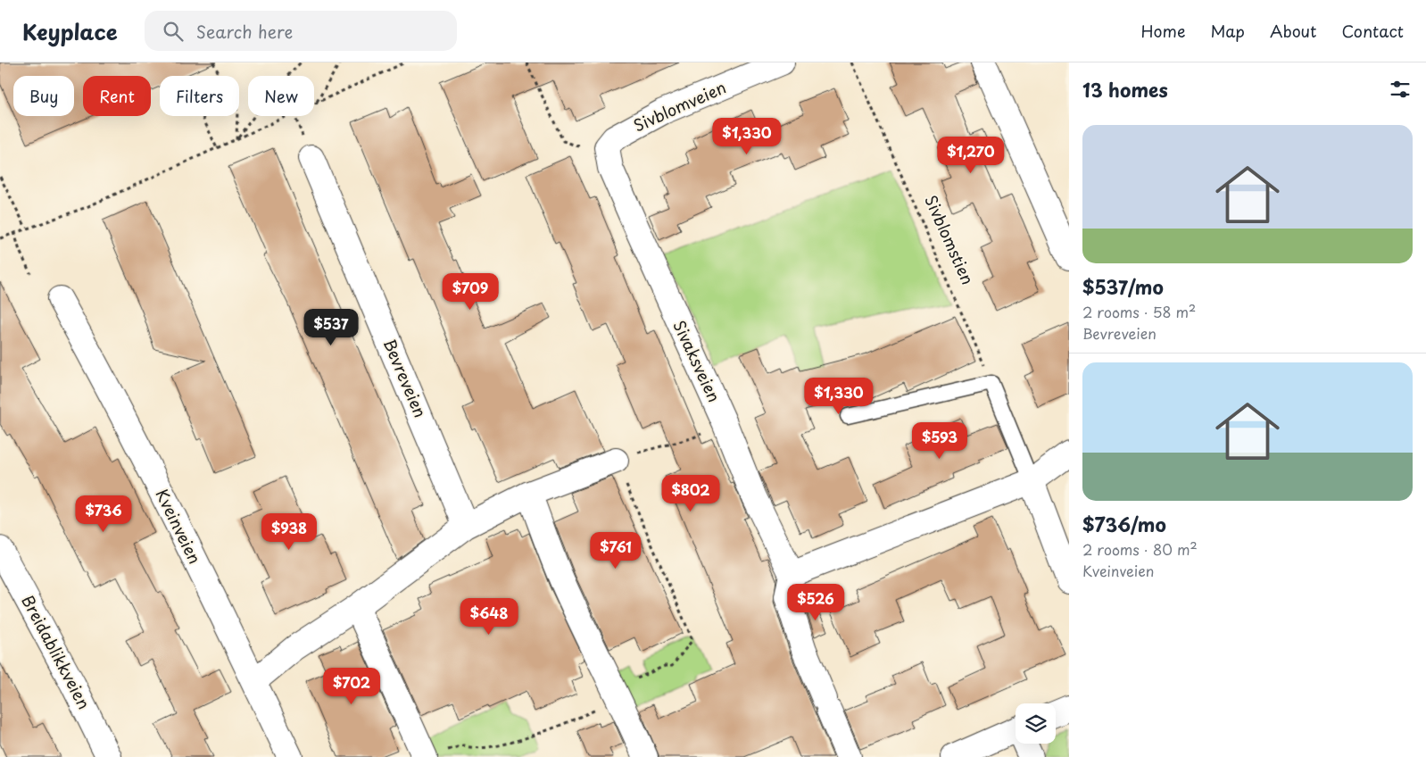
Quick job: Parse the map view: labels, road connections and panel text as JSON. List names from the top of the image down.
{
  "streets": {
    "street": [
      "Sivblomveien",
      "Sivaksveien",
      "Bevreveien",
      "Kveinveien",
      "Breidablikkveien"
    ],
    "path": ["Sivblomstien"]
  },
  "crossings": [
    ["Sivblomveien", "Sivaksveien"]
  ],
  "page": {
    "header": "Keyplace",
    "search": "Search here",
    "nav": [
      "Home",
      "Map",
      "About",
      "Contact"
    ],
    "heading": "13 homes",
    "chip": [
      "Buy",
      "Rent",
      "Filters",
      "New"
    ],
    "list": [
      {
        "name": "$537/mo",
        "note": "2 rooms · 58 m² · Bevreveien"
      },
      {
        "name": "$736/mo",
        "note": "2 rooms · 80 m² · Kveinveien"
      }
    ],
    "price": [
      "$1,330",
      "$1,270",
      "$709",
      "$537",
      "$1,330",
      "$593",
      "$802",
      "$736",
      "$938",
      "$761",
      "$526",
      "$648",
      "$702"
    ]
  }
}
